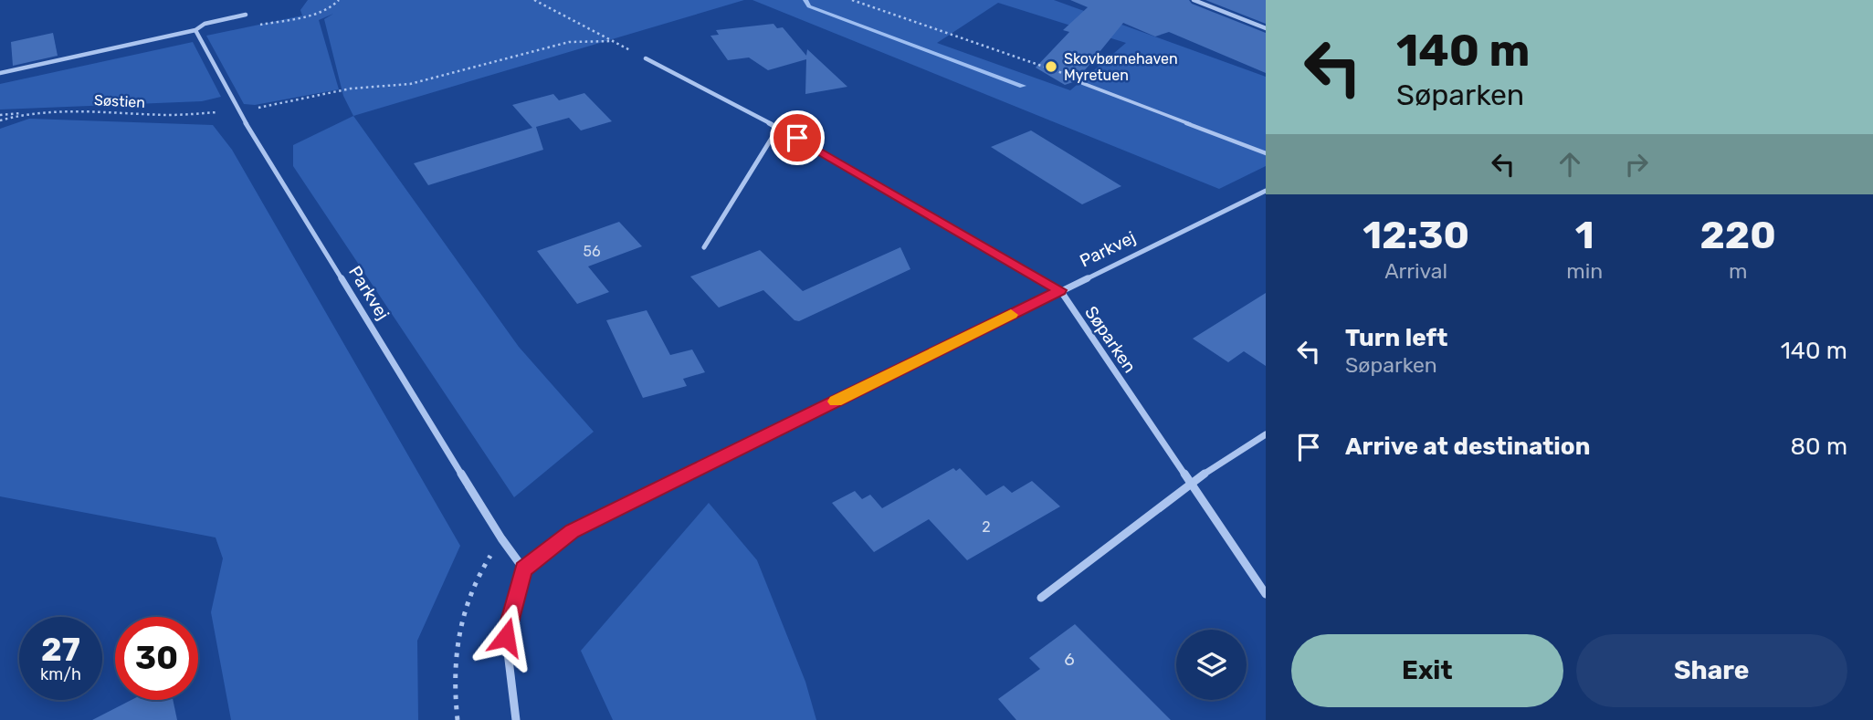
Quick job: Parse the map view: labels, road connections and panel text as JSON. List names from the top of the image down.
{
  "streets": {
    "street": ["Parkvej", "Søparken"],
    "path": ["Søstien"]
  },
  "crossings": [
    ["Søstien", "Parkvej"],
    ["Parkvej", "Søparken"]
  ],
  "places": ["Skovbørnehaven Myretuen"],
  "house_numbers": ["56", "2", "6"],
  "page": {
    "turn": ["140 m", "Søparken"],
    "eta": [
      "12:30",
      "Arrival",
      "1",
      "min",
      "220",
      "m"
    ],
    "list": [
      {
        "name": "Turn left",
        "note": "Søparken",
        "value": "140 m"
      },
      {
        "name": "Arrive at destination",
        "value": "80 m"
      }
    ],
    "speed": "27 km/h",
    "limit": "30",
    "buttons": ["Exit", "Share"]
  }
}
